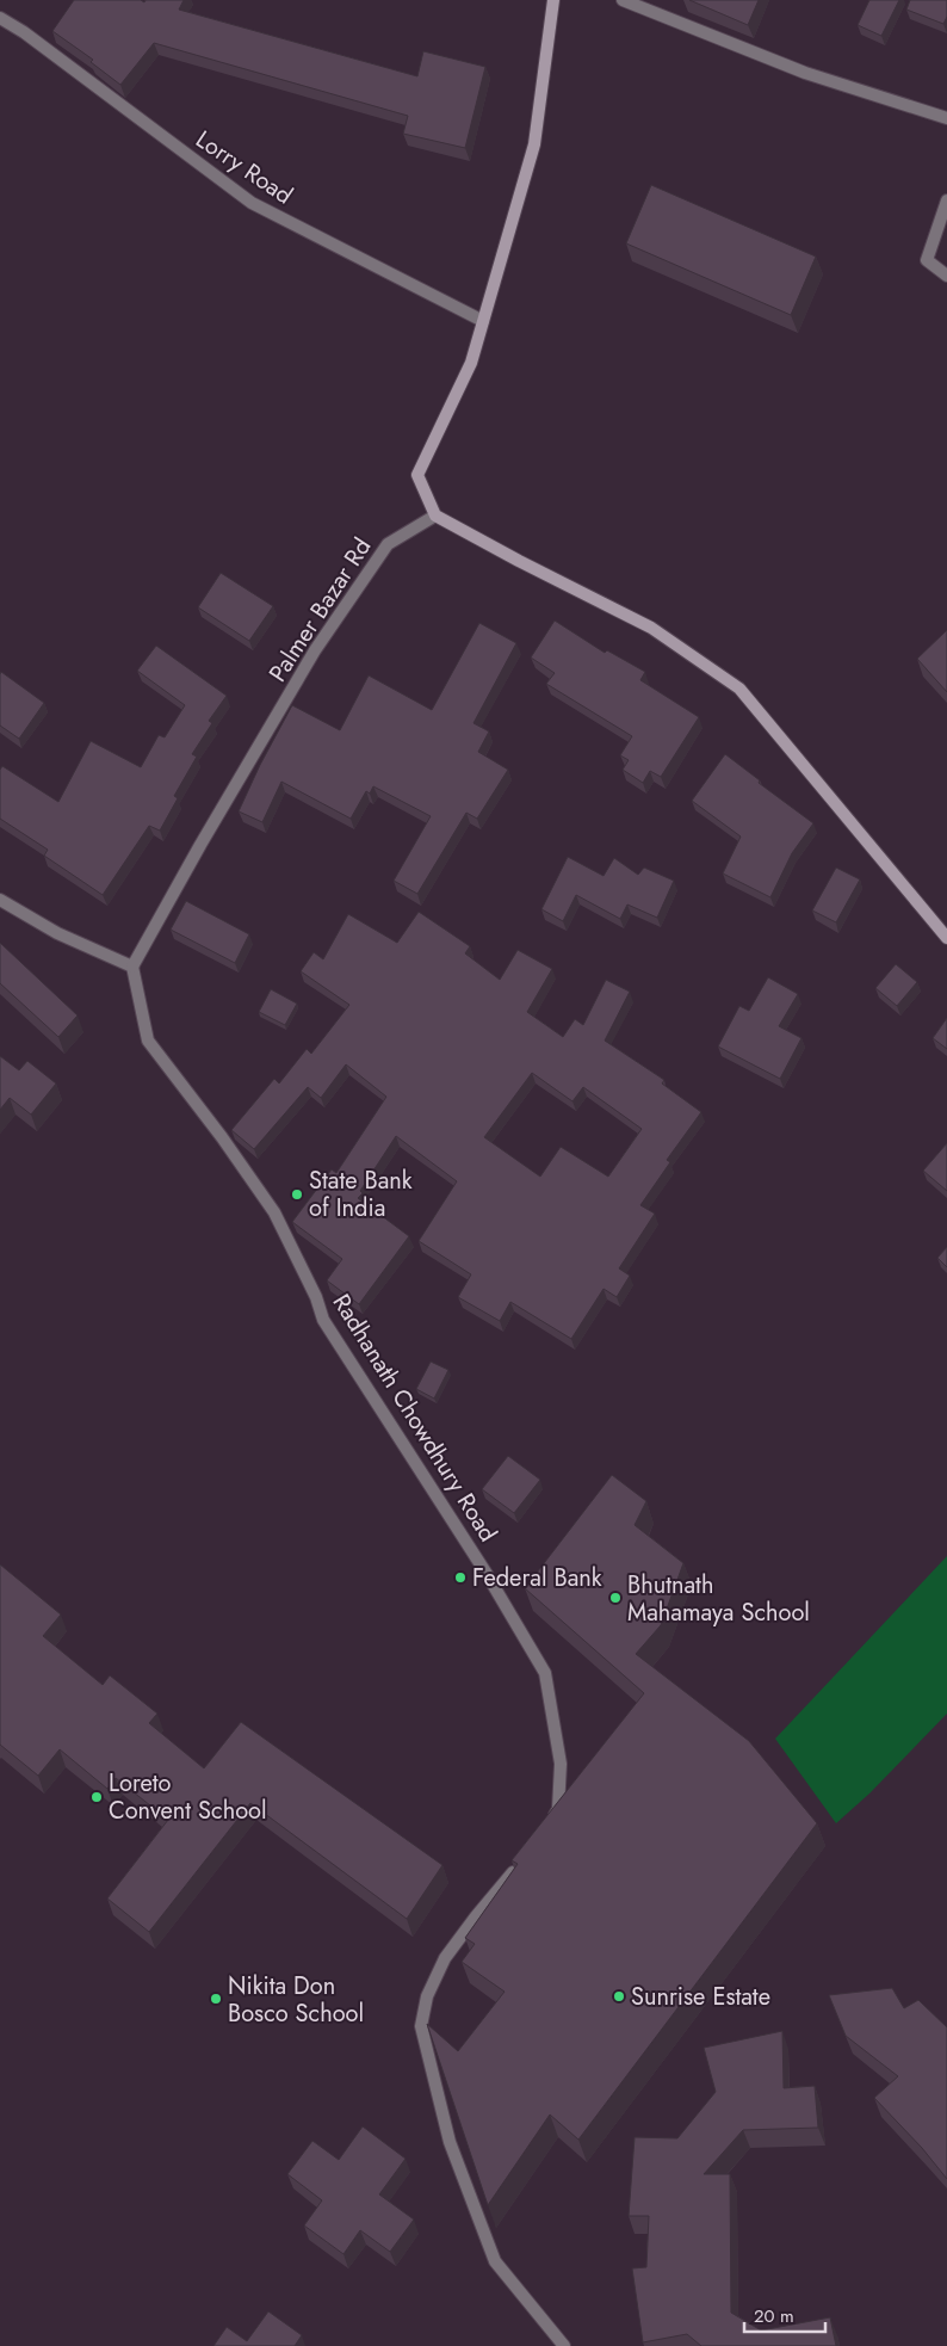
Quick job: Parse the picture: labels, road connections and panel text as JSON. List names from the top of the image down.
{
  "streets": {
    "street": ["Lorry Road", "Palmer Bazar Rd", "Radhanath Chowdhury Road"]
  },
  "crossings": [
    ["Palmer Bazar Rd", "Radhanath Chowdhury Road"]
  ],
  "places": [
    "State Bank of India",
    "Federal Bank",
    "Bhutnath Mahamaya School",
    "Loreto Convent School",
    "Sunrise Estate",
    "Nikita Don Bosco School"
  ],
  "scale_bar": "20 m"
}
